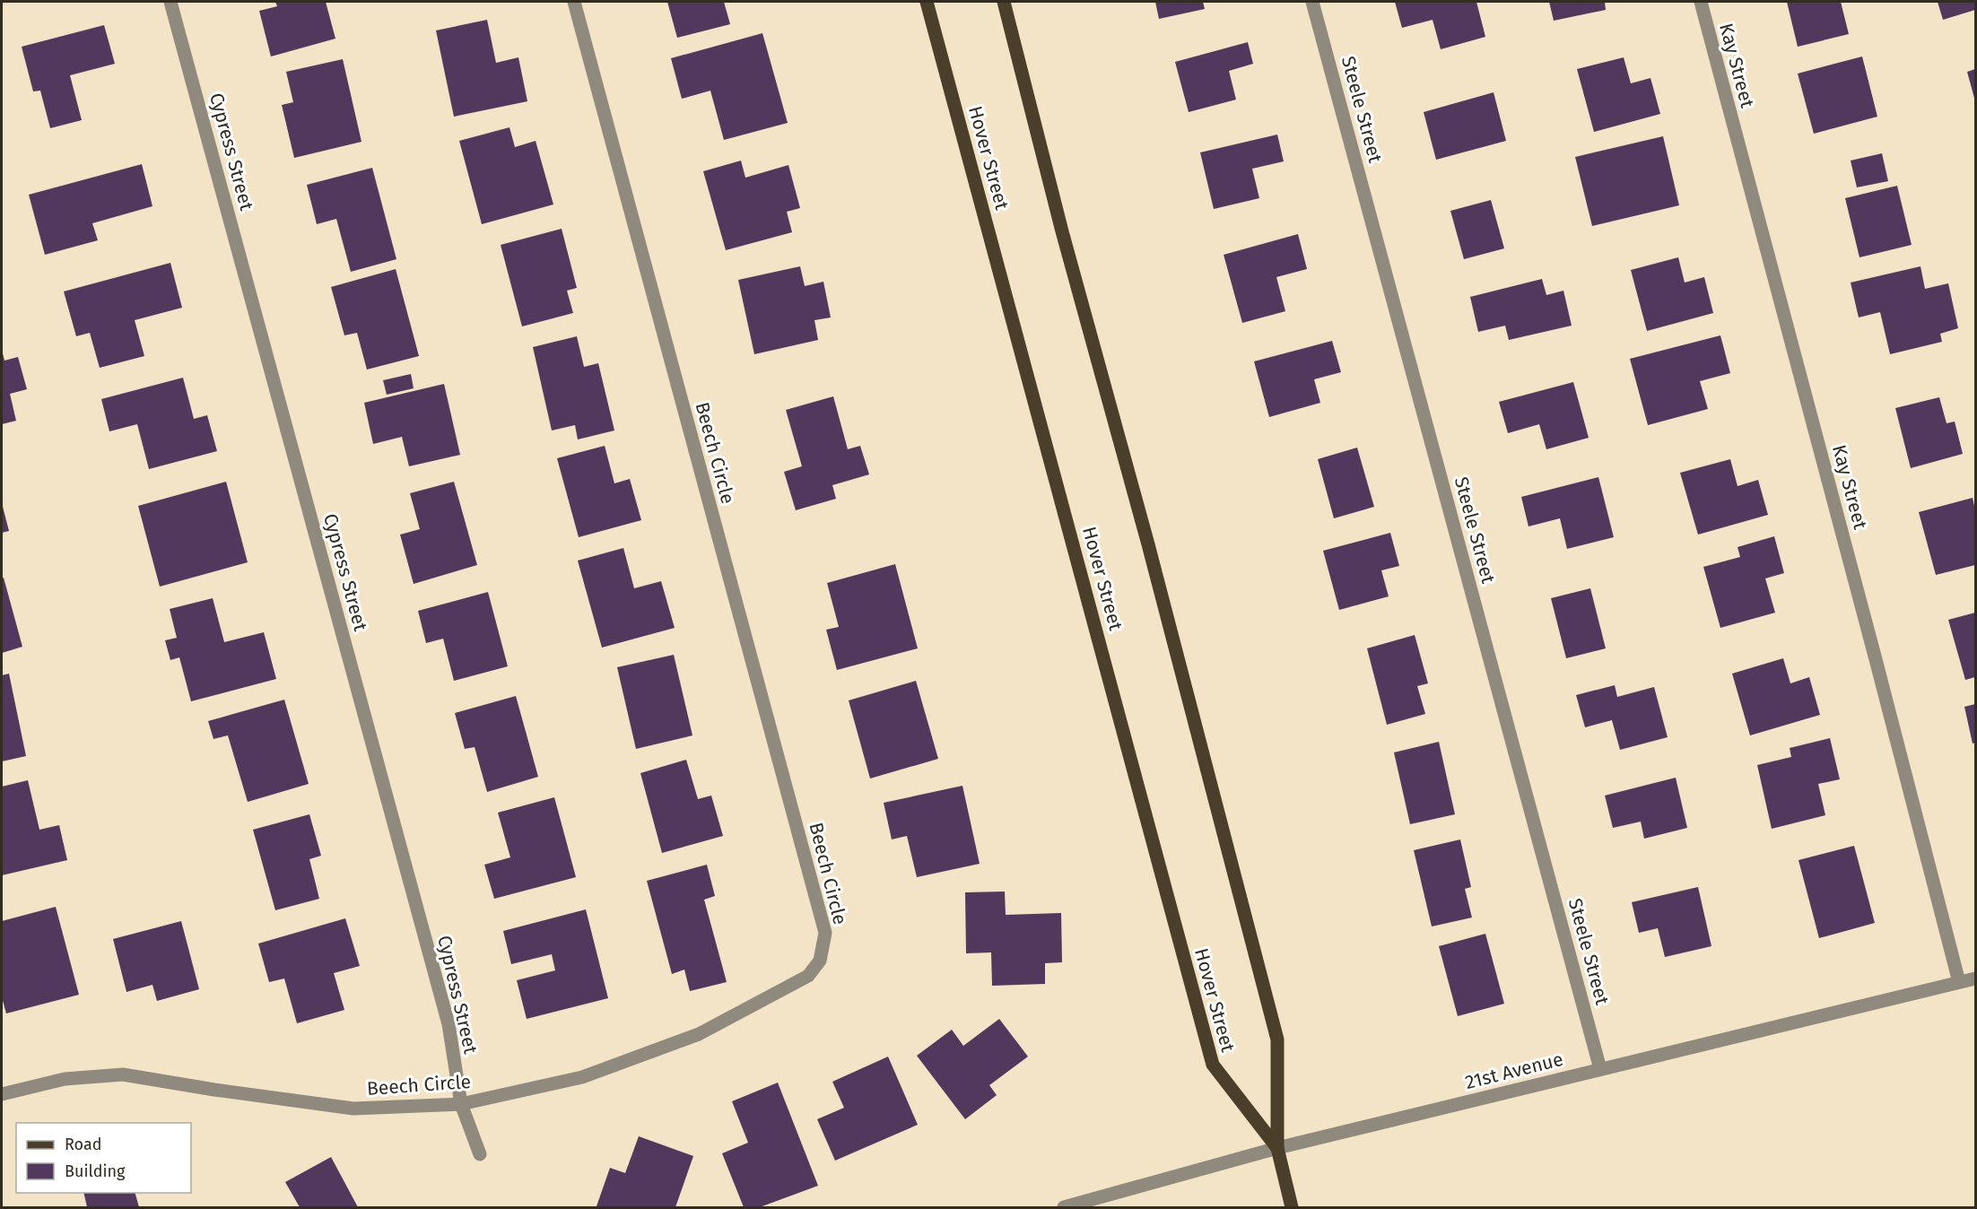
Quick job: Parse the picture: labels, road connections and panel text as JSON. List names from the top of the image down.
{
  "streets": {
    "main road": ["Hover Street"],
    "street": [
      "Kay Street",
      "Steele Street",
      "Cypress Street",
      "Beech Circle",
      "21st Avenue"
    ]
  },
  "crossings": [
    ["Kay Street", "21st Avenue"],
    ["Steele Street", "21st Avenue"],
    ["Cypress Street", "Beech Circle"],
    ["Hover Street", "21st Avenue"]
  ],
  "legend": ["Road", "Building"]
}
